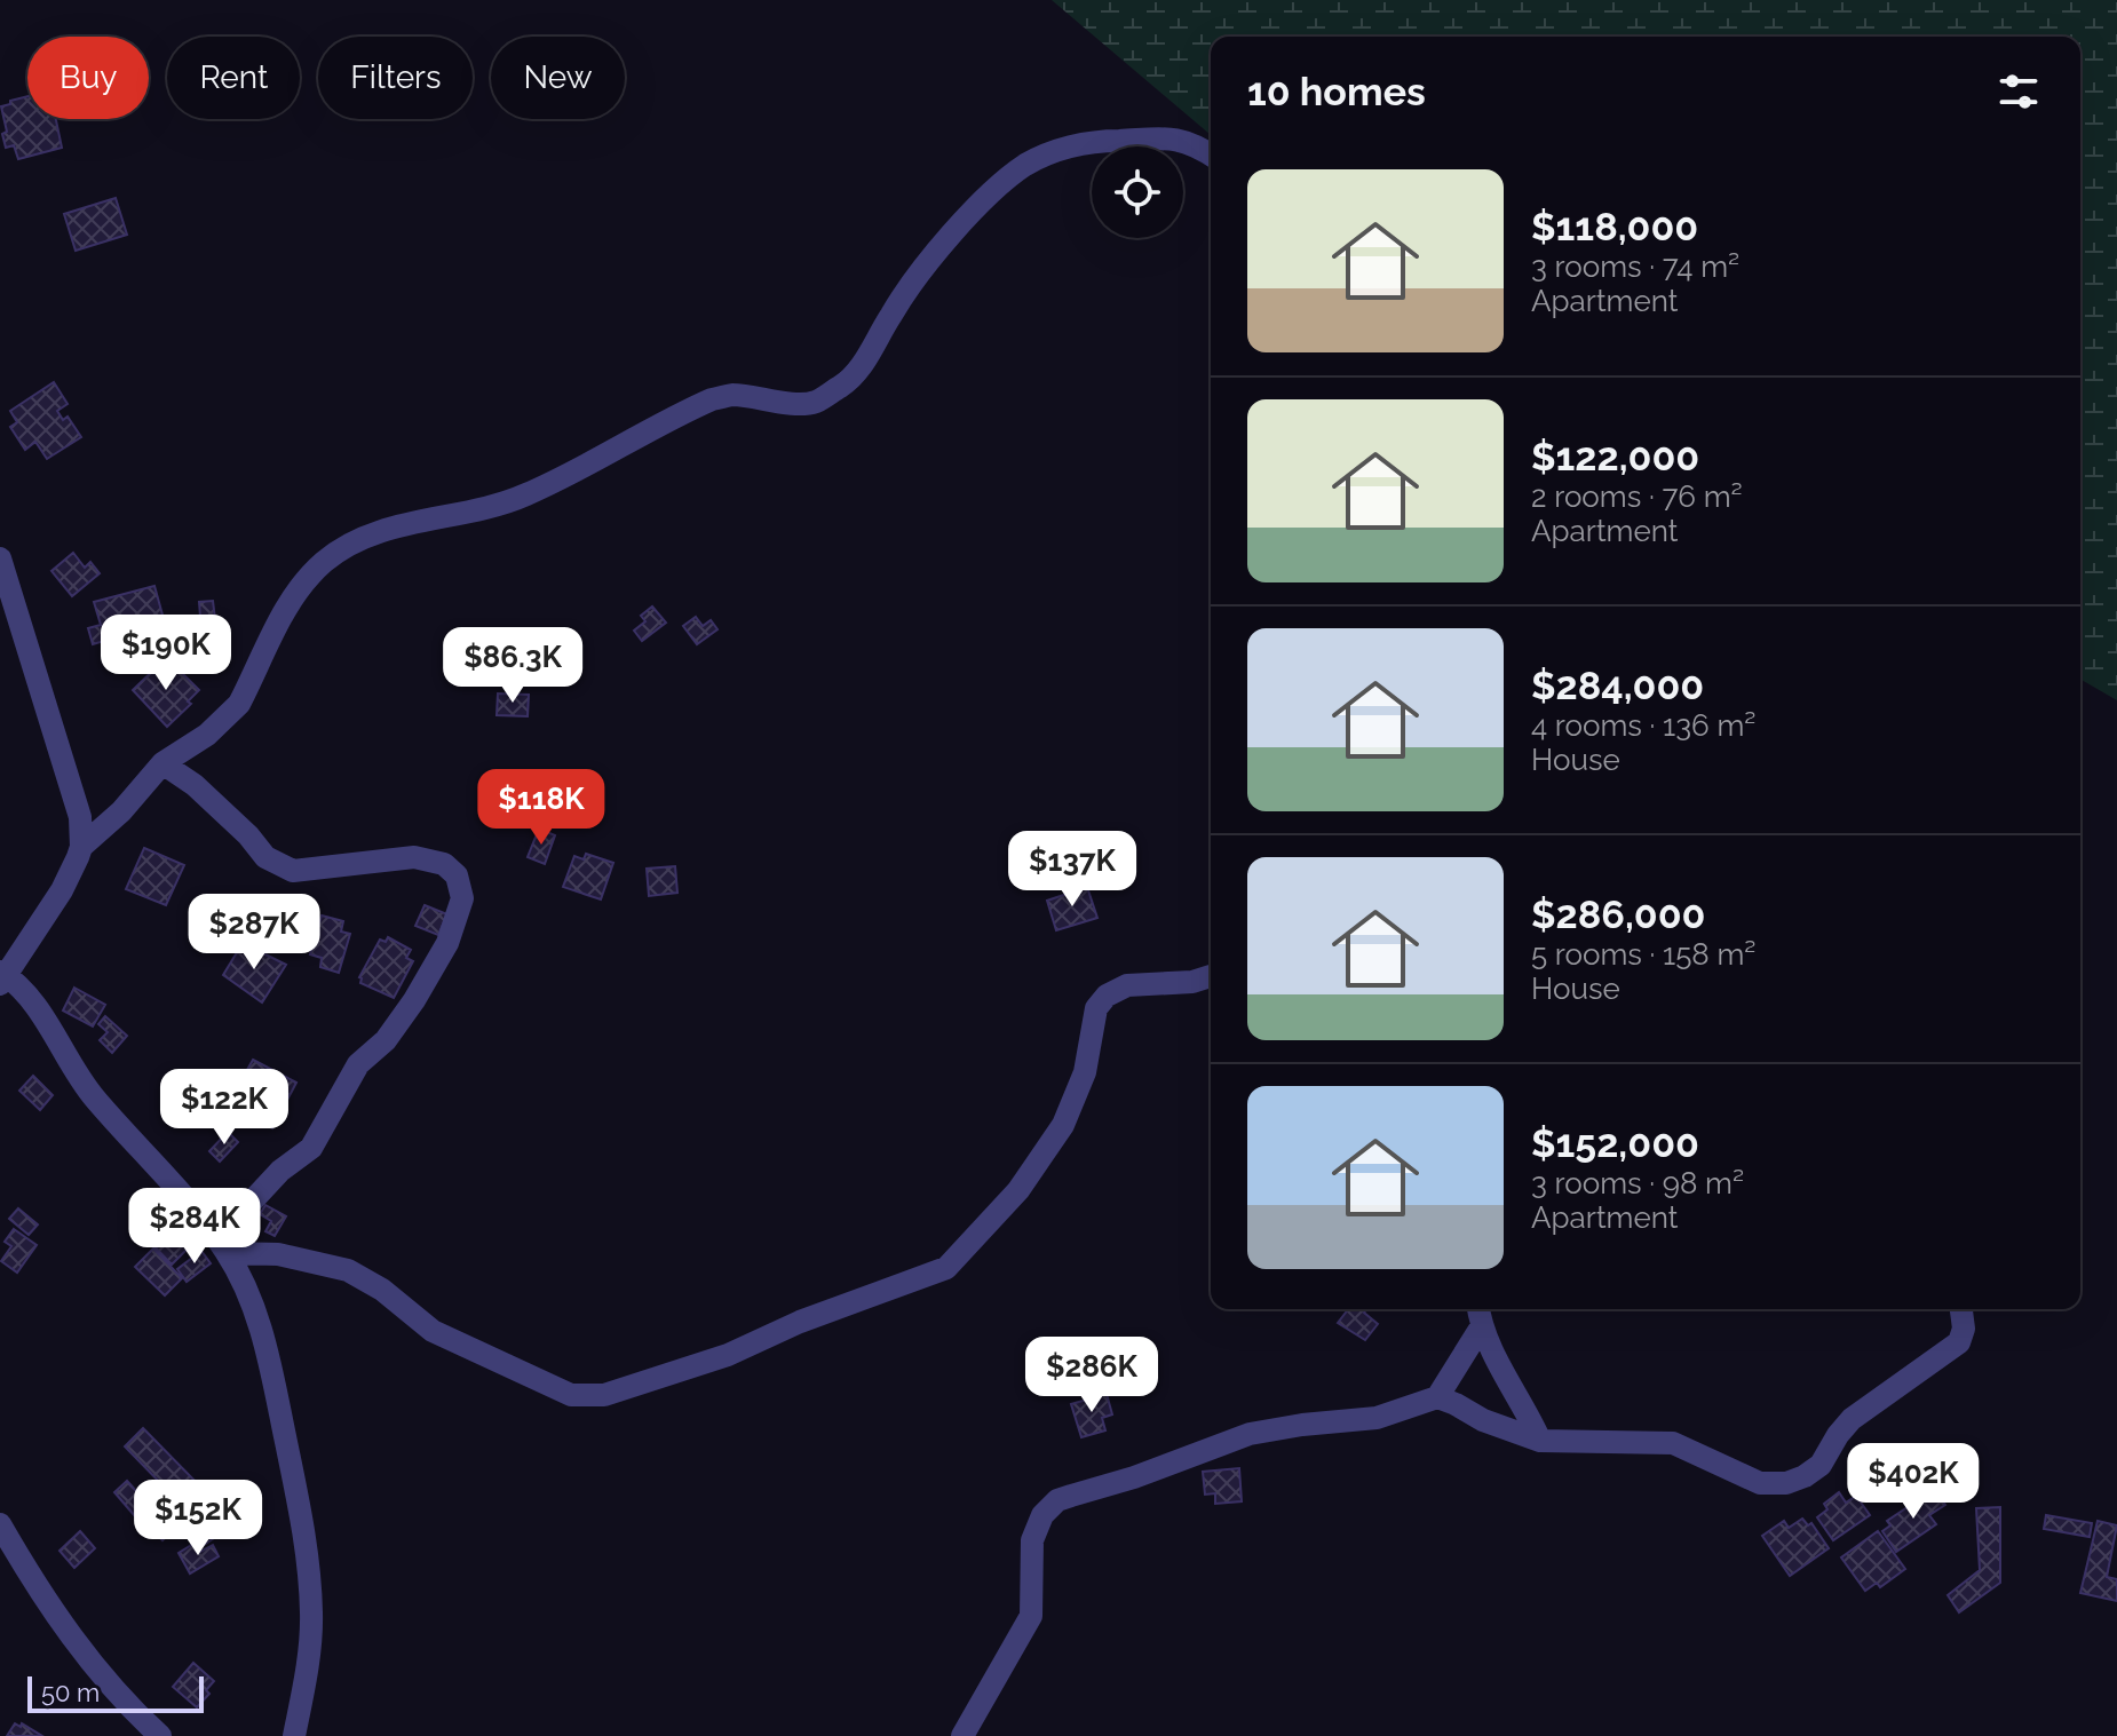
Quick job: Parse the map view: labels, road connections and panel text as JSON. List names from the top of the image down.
{
  "scale_bar": "50 m",
  "page": {
    "chip": [
      "Buy",
      "Rent",
      "Filters",
      "New"
    ],
    "heading": "10 homes",
    "list": [
      {
        "name": "$118,000",
        "note": "3 rooms · 74 m² · Apartment"
      },
      {
        "name": "$122,000",
        "note": "2 rooms · 76 m² · Apartment"
      },
      {
        "name": "$284,000",
        "note": "4 rooms · 136 m² · House"
      },
      {
        "name": "$286,000",
        "note": "5 rooms · 158 m² · House"
      },
      {
        "name": "$152,000",
        "note": "3 rooms · 98 m² · Apartment"
      }
    ],
    "price": [
      "$190K",
      "$86.3K",
      "$118K",
      "$137K",
      "$287K",
      "$122K",
      "$284K",
      "$286K",
      "$402K",
      "$152K"
    ],
    "scale": "50 m"
  }
}
